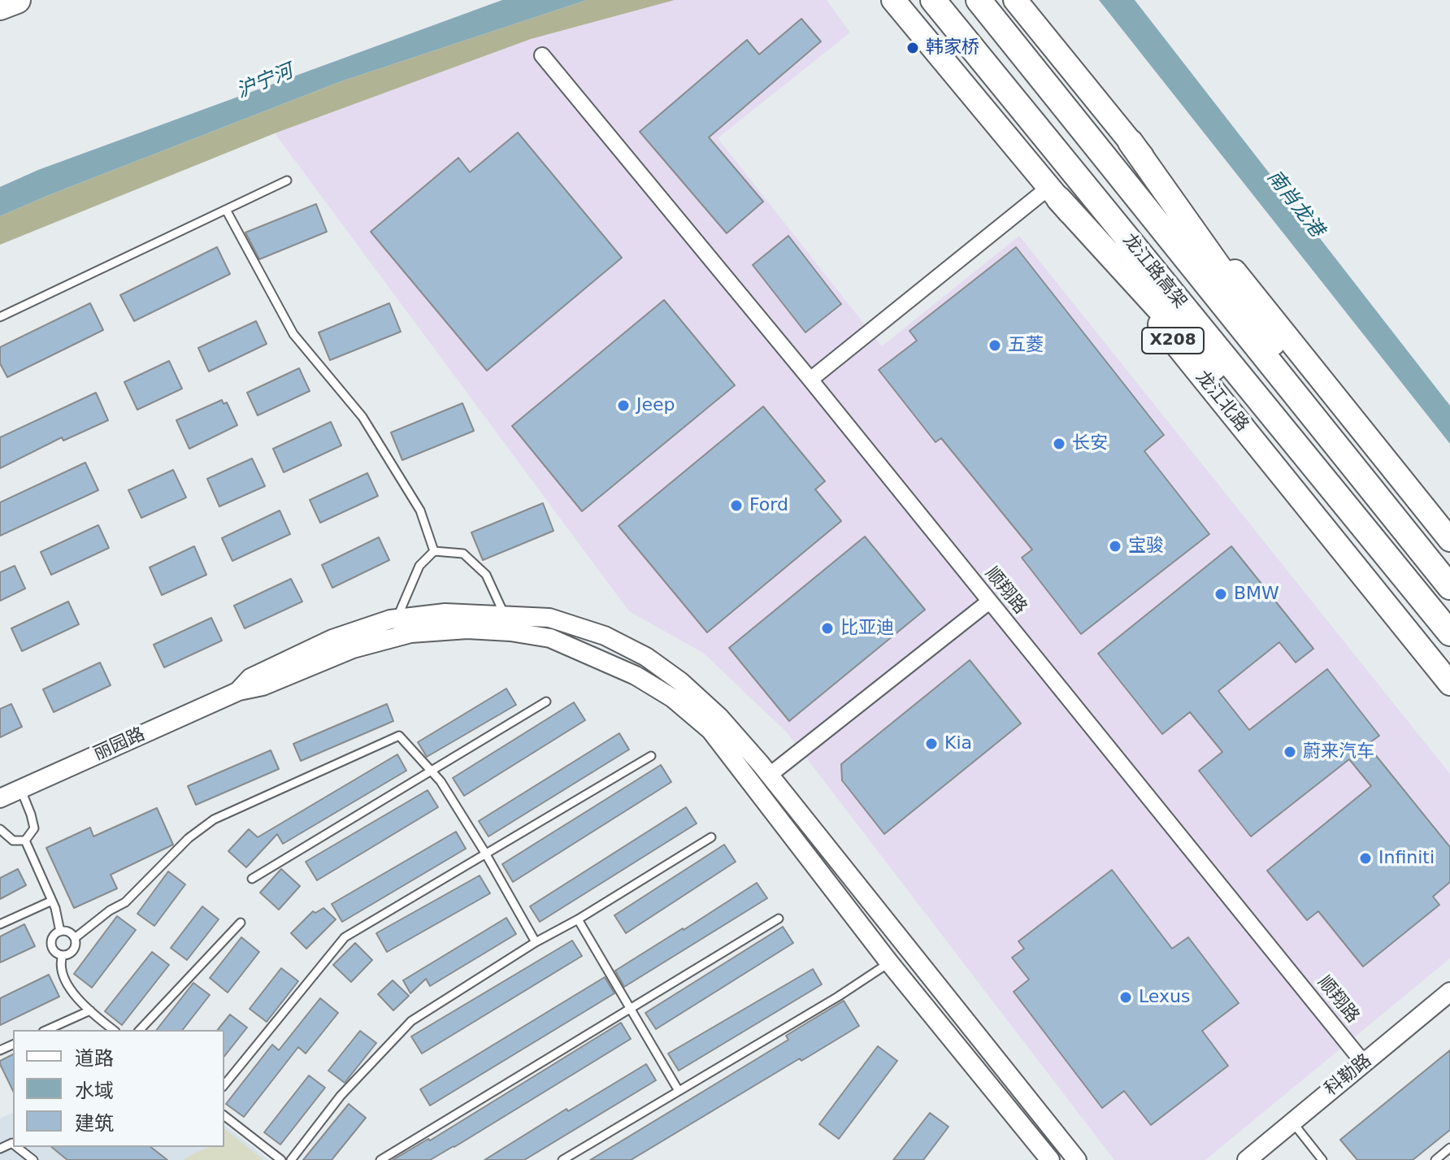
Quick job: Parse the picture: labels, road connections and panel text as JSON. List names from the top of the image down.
{
  "streets": {
    "highway": ["龙江路高架"],
    "main road": ["X208", "龙江北路"],
    "street": ["顺翔路", "丽园路", "科勒路"]
  },
  "crossings": [
    ["顺翔路", "科勒路"]
  ],
  "water": ["沪宁河", "南肖龙港"],
  "places": [
    "韩家桥",
    "五菱",
    "Jeep",
    "长安",
    "Ford",
    "宝骏",
    "BMW",
    "比亚迪",
    "Kia",
    "蔚来汽车",
    "Infiniti",
    "Lexus"
  ],
  "legend": ["道路", "水域", "建筑"]
}
